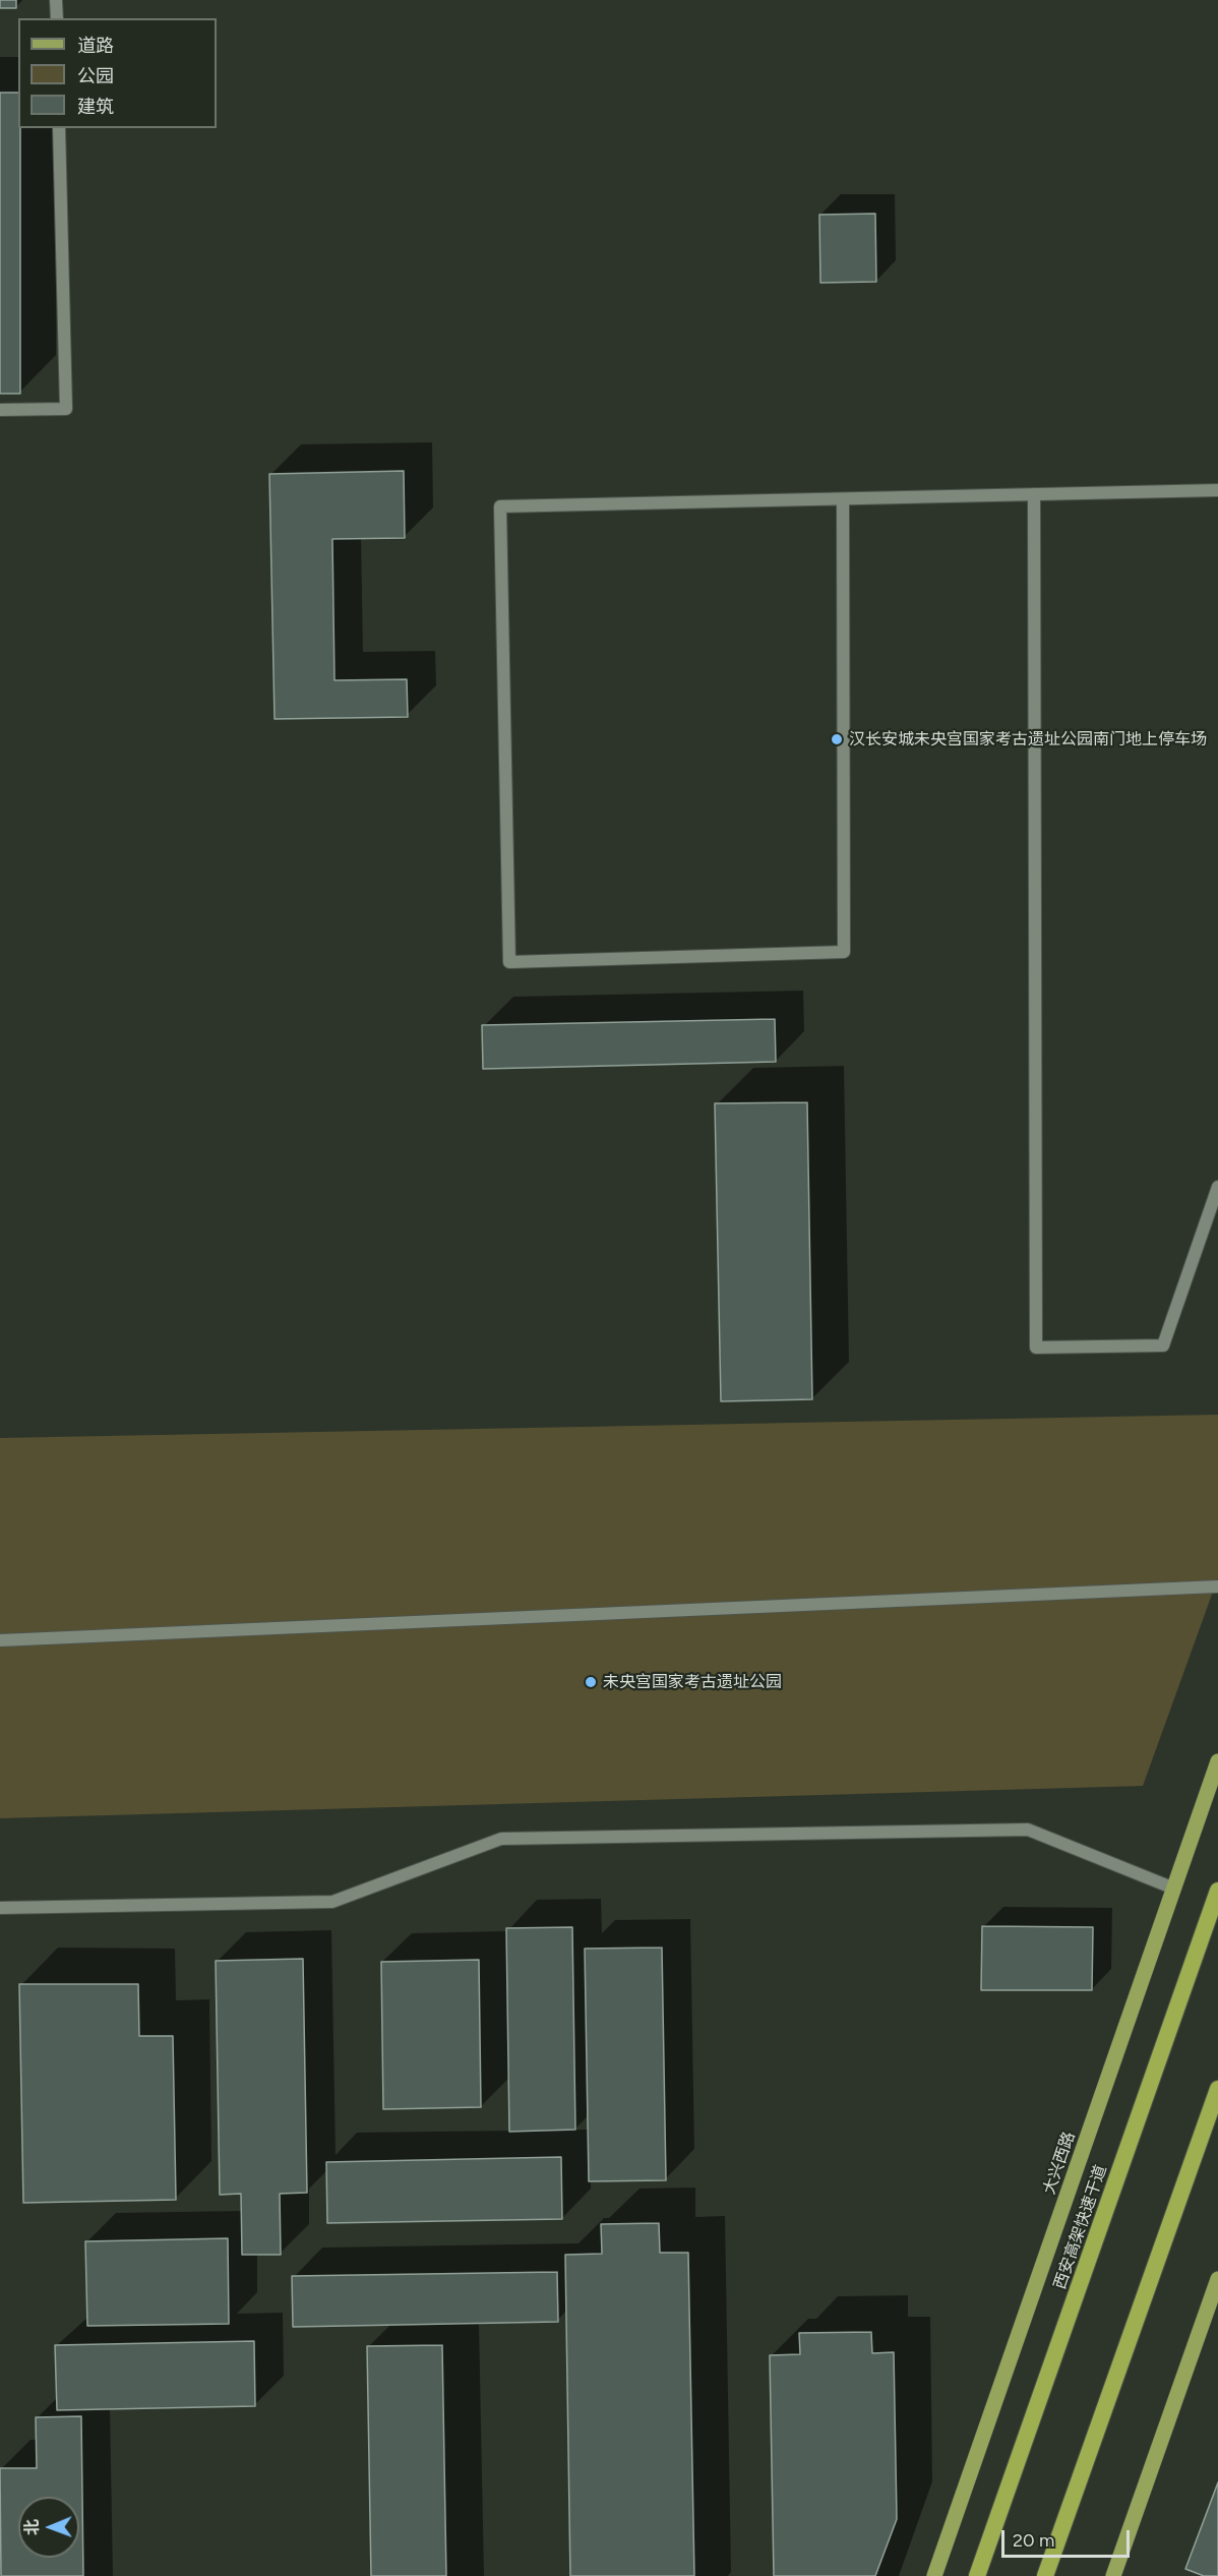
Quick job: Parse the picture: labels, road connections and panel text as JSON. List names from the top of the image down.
{
  "streets": {
    "highway": ["西安高架快速干道"],
    "main road": ["大兴西路"]
  },
  "places": ["汉长安城未央宫国家考古遗址公园南门地上停车场", "未央宫国家考古遗址公园"],
  "legend": ["道路", "公园", "建筑"],
  "scale_bar": "20 m",
  "north": "left"
}
